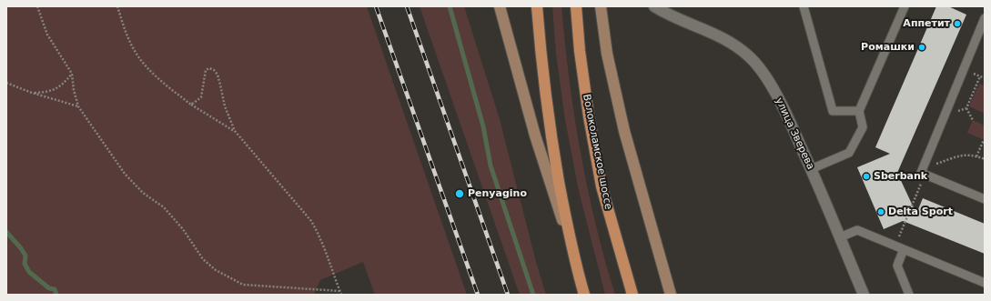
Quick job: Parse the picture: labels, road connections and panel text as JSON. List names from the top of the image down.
{
  "streets": {
    "main road": ["Волоколамское шоссе"],
    "street": ["улица Зверева"]
  },
  "places": [
    "Аппетит",
    "Ромашки",
    "Sberbank",
    "Penyagino",
    "Delta Sport"
  ]
}
